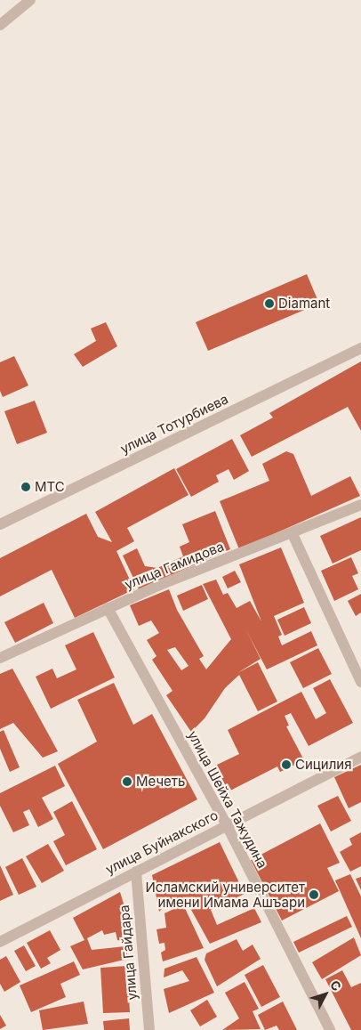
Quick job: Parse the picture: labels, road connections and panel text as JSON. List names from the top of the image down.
{
  "streets": {
    "street": [
      "улица Тотурбиева",
      "улица Гамидова",
      "улица Шейха Тажудина",
      "улица Буйнакского",
      "улица Гайдара"
    ]
  },
  "crossings": [
    ["улица Гамидова", "улица Шейха Тажудина"],
    ["улица Шейха Тажудина", "улица Буйнакского"],
    ["улица Буйнакского", "улица Гайдара"]
  ],
  "places": [
    "Diamant",
    "МТС",
    "Сицилия",
    "Мечеть",
    "Исламский университет имени Имама Ашъари"
  ],
  "north": "top right"
}
